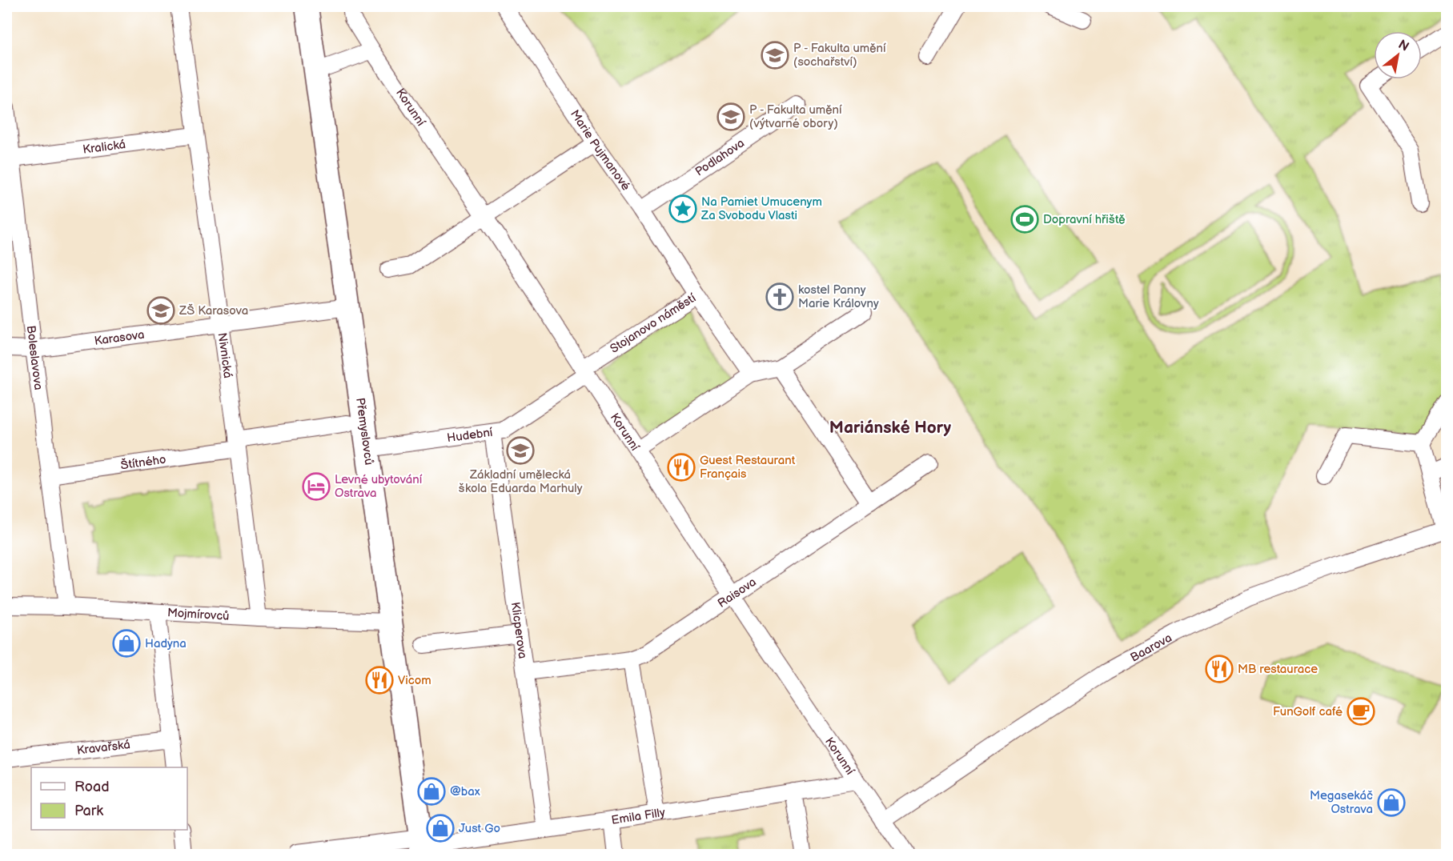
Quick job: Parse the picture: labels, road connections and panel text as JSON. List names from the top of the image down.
{
  "streets": {
    "street": [
      "Korunní",
      "Kralická",
      "Marie Pujmanové",
      "Podlahova",
      "Stojanovo náměstí",
      "Karasova",
      "Nivnická",
      "Boleslavova",
      "Přemyslovců",
      "Hudební",
      "Štítného",
      "Raisova",
      "Mojmírovců",
      "Klicperova",
      "Baarova",
      "Kravařská",
      "Emila Filly"
    ]
  },
  "crossings": [
    ["Korunní", "Stojanovo náměstí"],
    ["Korunní", "Hudební"],
    ["Korunní", "Raisova"],
    ["Korunní", "Baarova"],
    ["Korunní", "Emila Filly"],
    ["Kralická", "Nivnická"],
    ["Kralická", "Boleslavova"],
    ["Marie Pujmanové", "Podlahova"],
    ["Marie Pujmanové", "Stojanovo náměstí"],
    ["Stojanovo náměstí", "Hudební"],
    ["Karasova", "Nivnická"],
    ["Karasova", "Boleslavova"],
    ["Karasova", "Přemyslovců"],
    ["Nivnická", "Štítného"],
    ["Nivnická", "Mojmírovců"],
    ["Boleslavova", "Štítného"],
    ["Boleslavova", "Mojmírovců"],
    ["Přemyslovců", "Hudební"],
    ["Přemyslovců", "Mojmírovců"],
    ["Přemyslovců", "Emila Filly"],
    ["Hudební", "Klicperova"],
    ["Raisova", "Klicperova"],
    ["Klicperova", "Emila Filly"]
  ],
  "districts": ["Mariánské Hory"],
  "places": {
    "school or university": [
      "P - Fakulta umění (sochařství)",
      "P - Fakulta umění (výtvarné obory)",
      "ZŠ Karasova",
      "Základní umělecká škola Eduarda Marhuly"
    ],
    "place": ["Na Pamiet Umucenym Za Svobodu Vlasti"],
    "sports": ["Dopravní hřiště"],
    "church": ["kostel Panny Marie Královny"],
    "restaurant": ["Guest Restaurant Français", "MB restaurace", "Vicom"],
    "hotel": ["Levné ubytování Ostrava"],
    "shop": [
      "Hadyna",
      "@bax",
      "Megasekáč Ostrava",
      "Just Go"
    ],
    "cafe": ["FunGolf café"]
  },
  "legend": ["Road", "Park"],
  "north": "top right"
}
